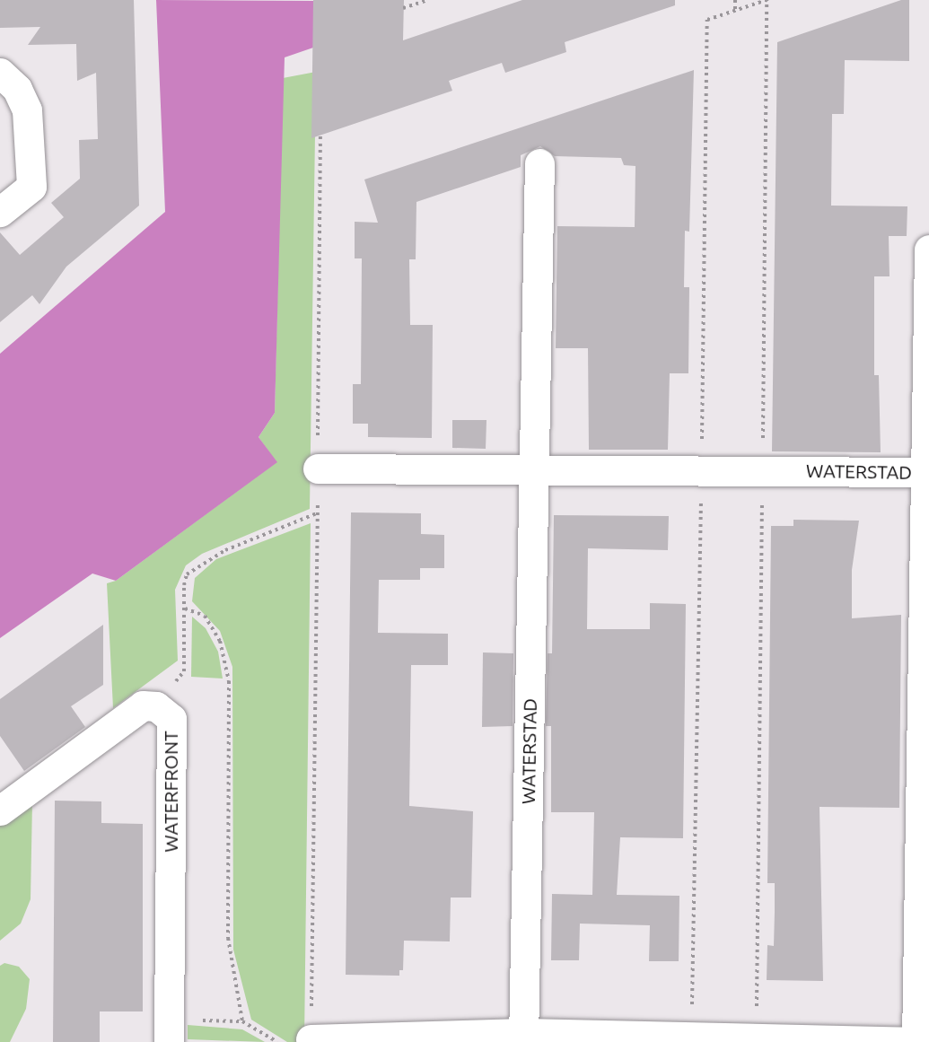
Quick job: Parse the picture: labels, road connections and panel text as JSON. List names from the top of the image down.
{
  "streets": {
    "street": ["WATERSTAD", "WATERFRONT"]
  }
}
